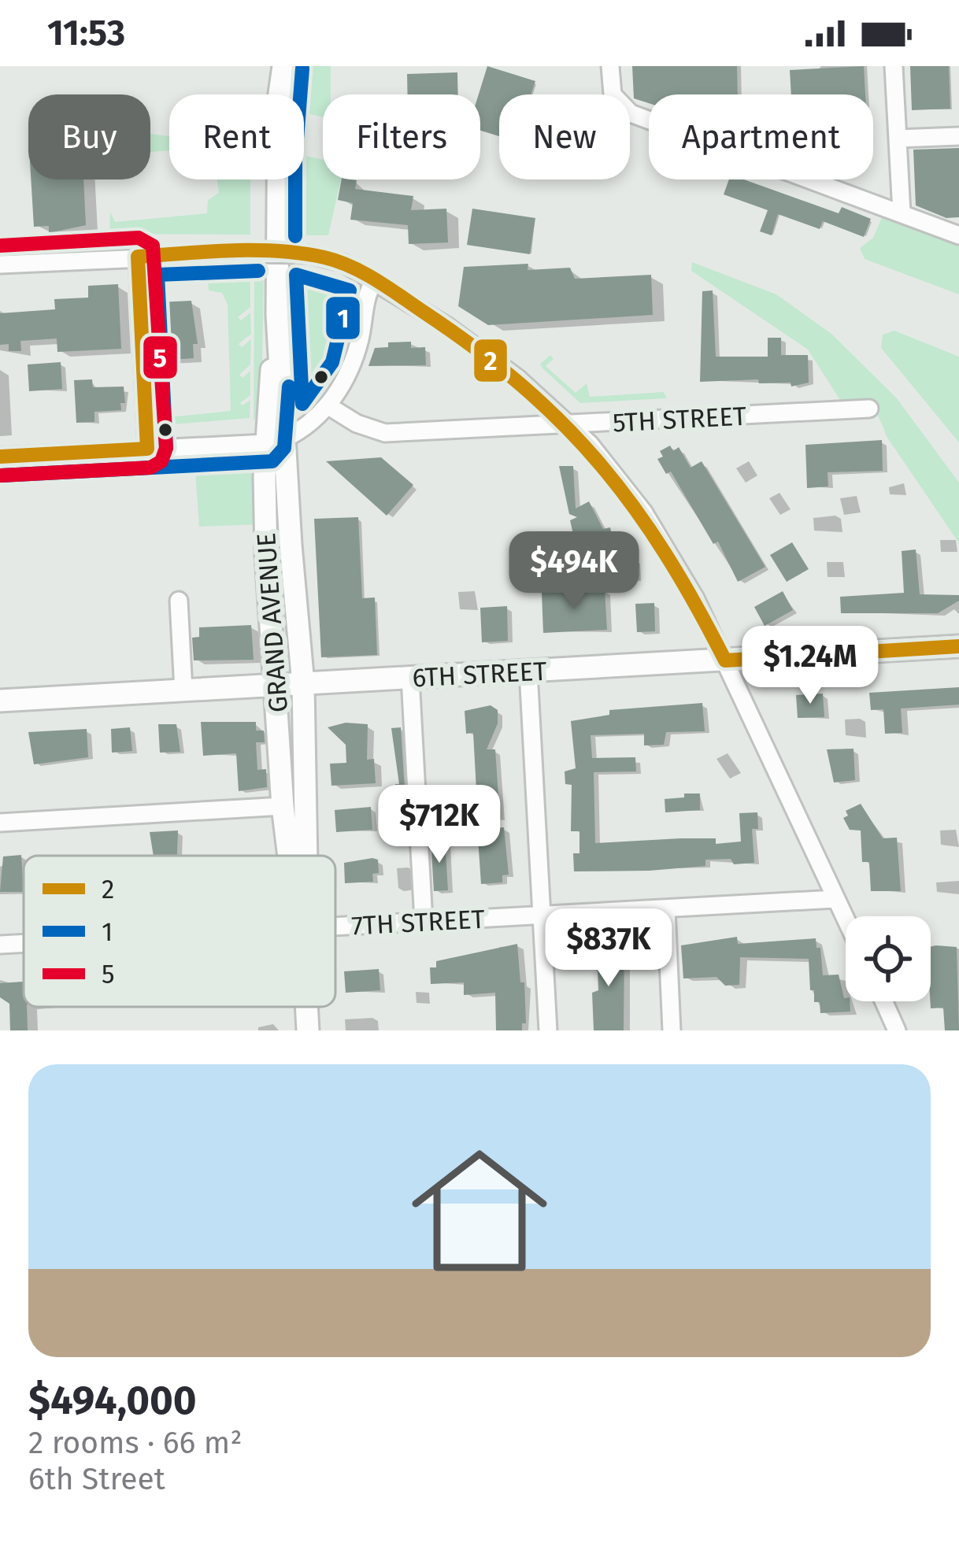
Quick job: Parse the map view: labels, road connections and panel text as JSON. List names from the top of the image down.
{
  "streets": {
    "main road": ["GRAND AVENUE", "6TH STREET"],
    "street": ["5TH STREET", "7TH STREET"]
  },
  "crossings": [
    ["GRAND AVENUE", "6TH STREET"]
  ],
  "lines": ["transit line 1", "transit line 5", "transit line 2"],
  "legend": ["2", "1", "5"],
  "page": {
    "status": "11:53",
    "chip": [
      "Buy",
      "Rent",
      "Filters",
      "New",
      "Apartment"
    ],
    "price": [
      "$494K",
      "$1.24M",
      "$712K",
      "$837K"
    ],
    "list": [
      {
        "name": "$494,000",
        "note": "2 rooms · 66 m² · 6th Street"
      }
    ]
  }
}
